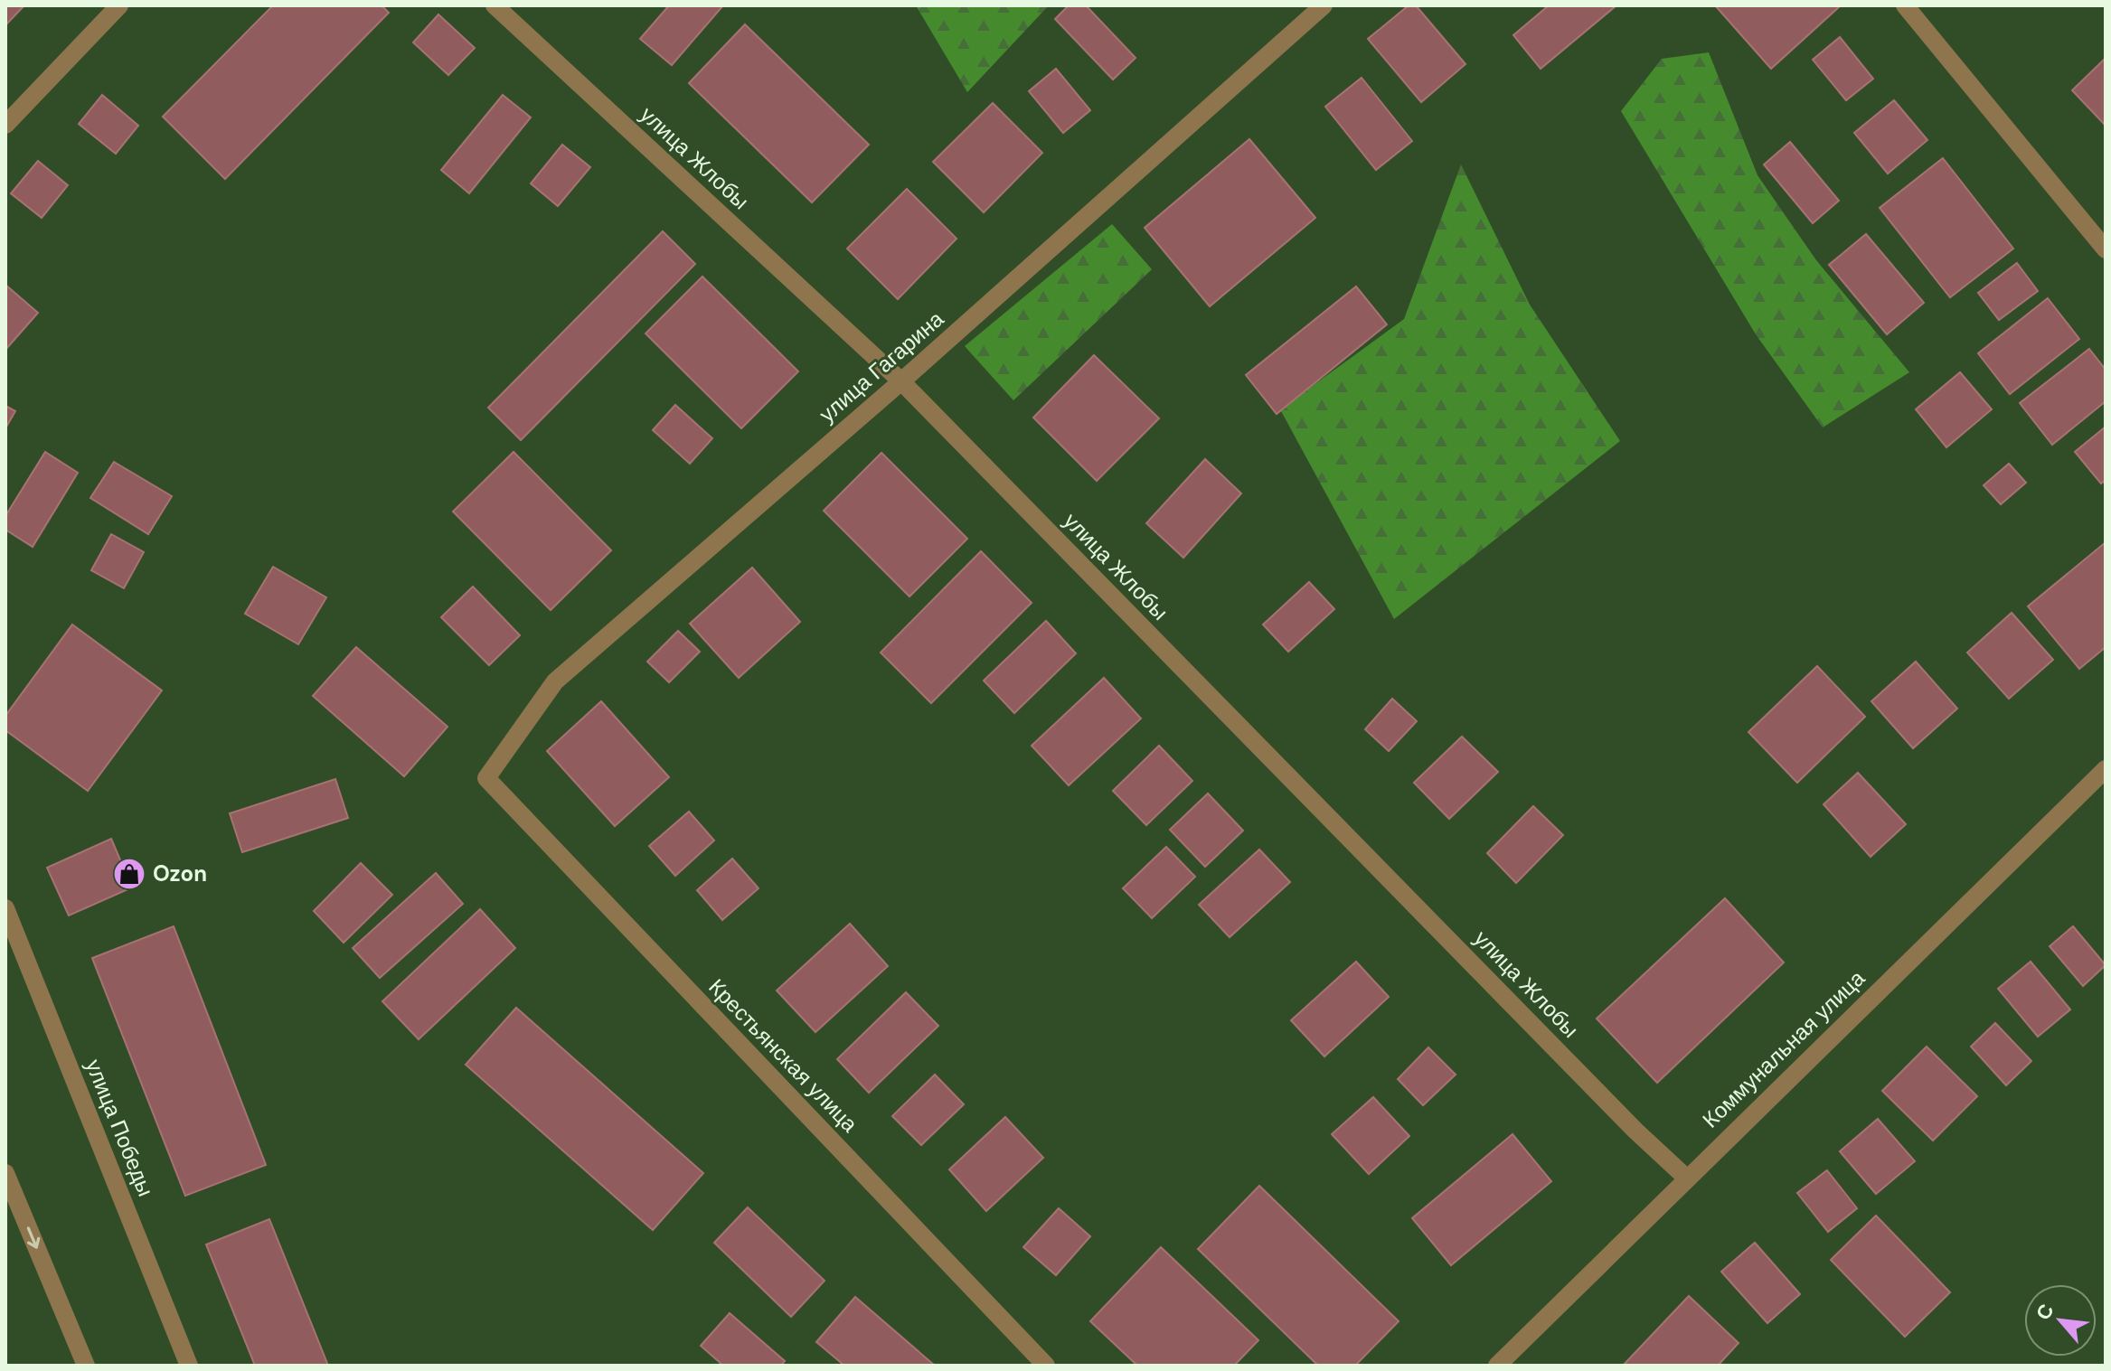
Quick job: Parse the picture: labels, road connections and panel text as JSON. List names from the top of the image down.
{
  "streets": {
    "street": [
      "улица Жлобы",
      "улица Гагарина",
      "Коммунальная улица",
      "Крестьянская улица",
      "улица Победы"
    ]
  },
  "crossings": [
    ["улица Жлобы", "улица Гагарина"],
    ["улица Жлобы", "Коммунальная улица"],
    ["улица Гагарина", "Крестьянская улица"]
  ],
  "places": {
    "shop": ["Ozon"]
  },
  "north": "top left"
}
